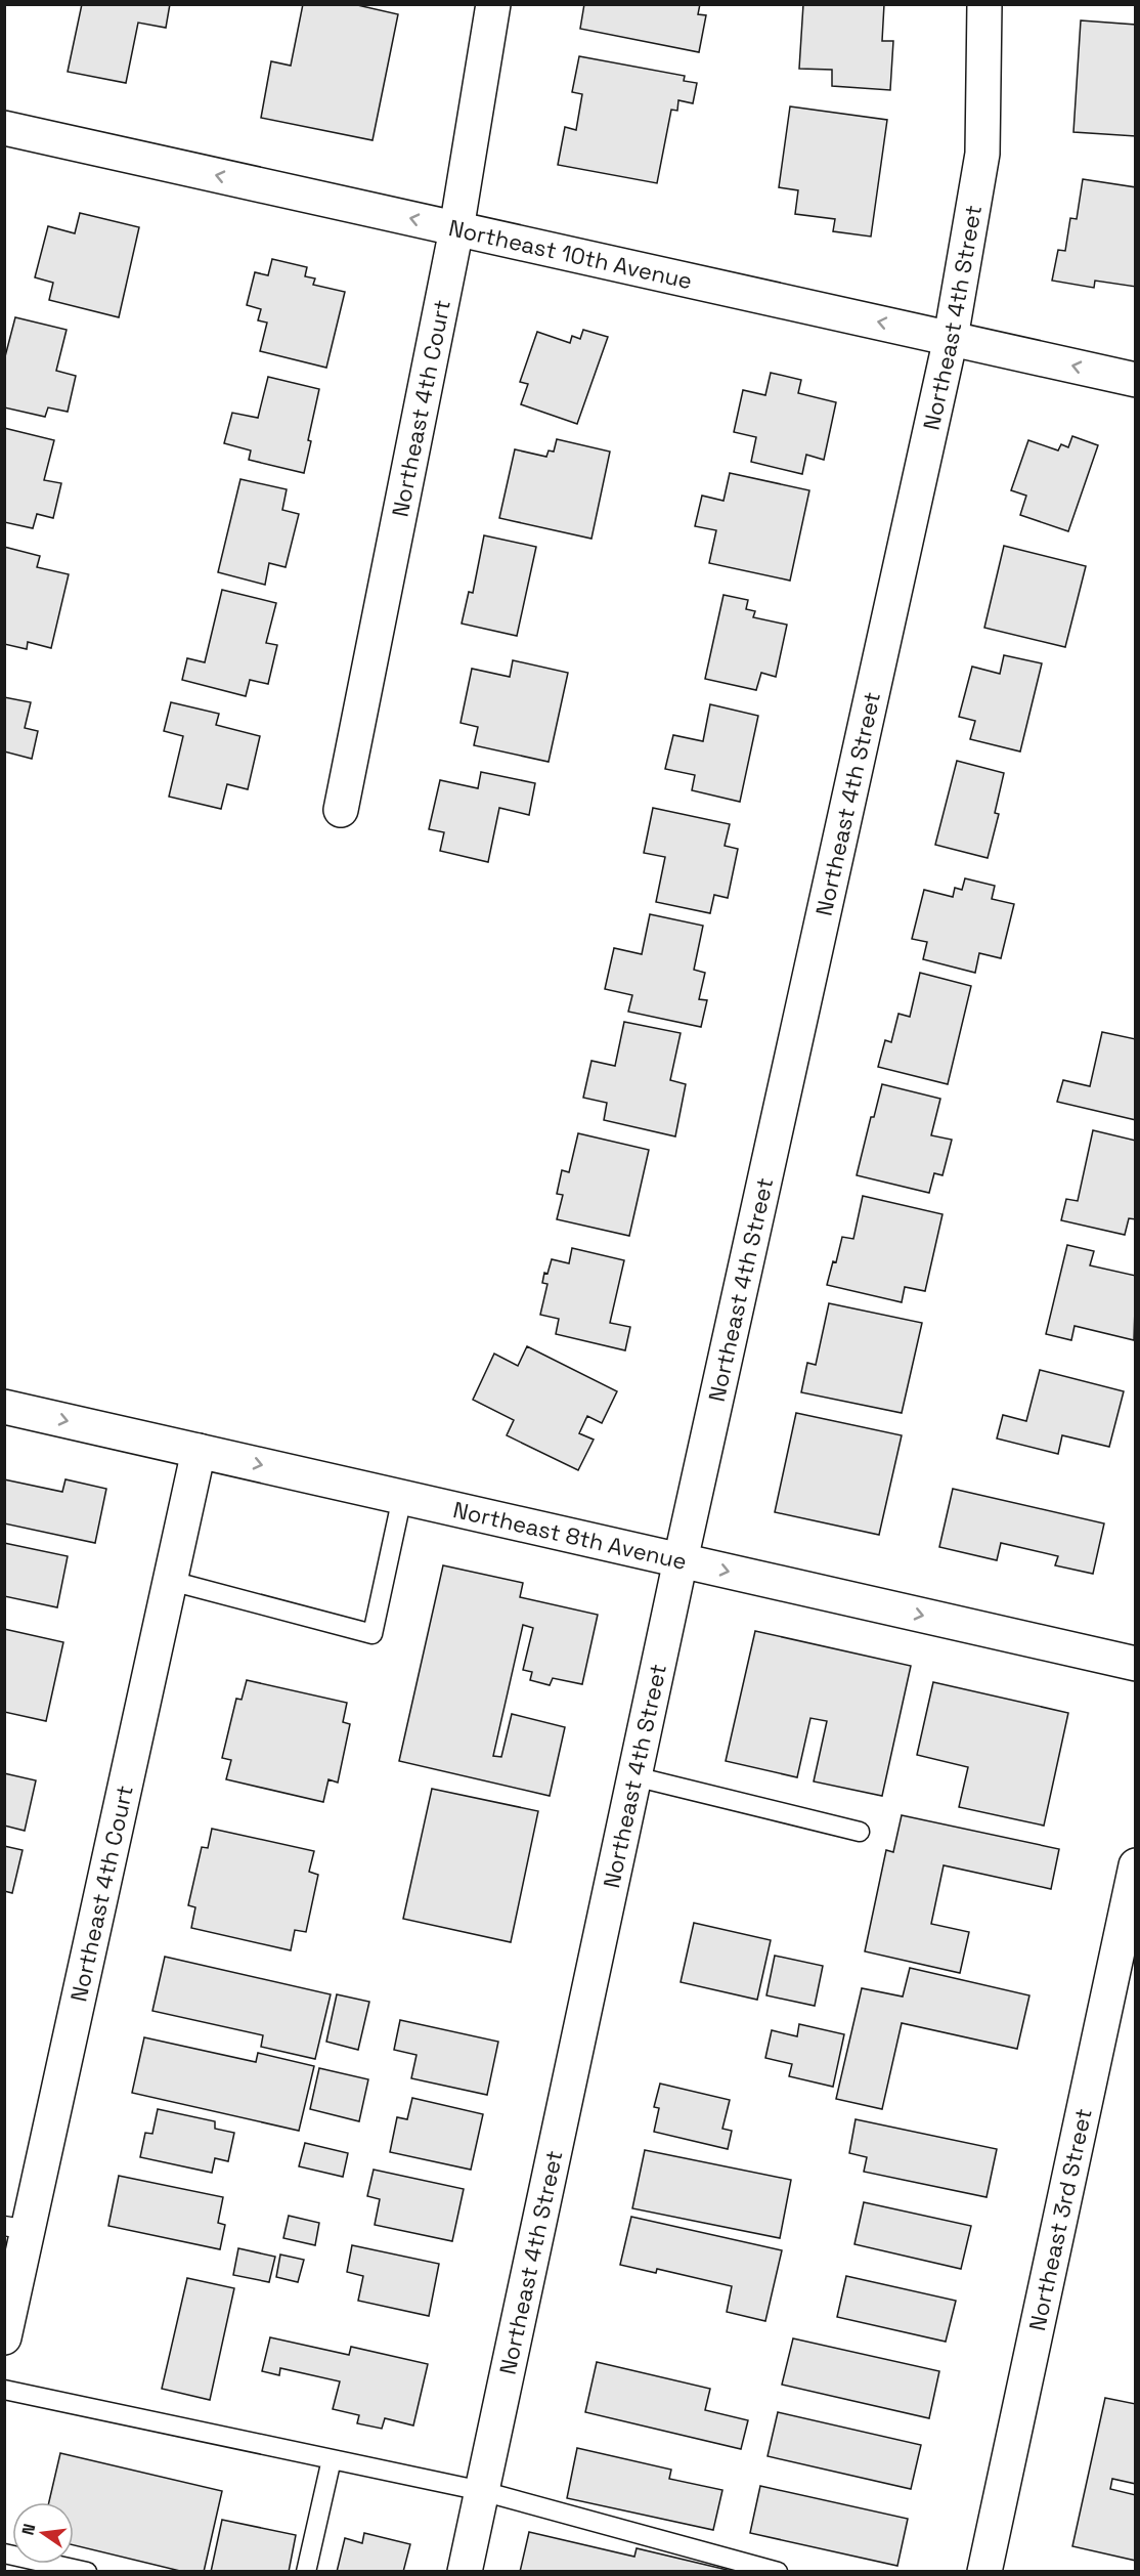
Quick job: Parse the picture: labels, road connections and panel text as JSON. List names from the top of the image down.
{
  "streets": {
    "street": [
      "Northeast 10th Avenue",
      "Northeast 4th Street",
      "Northeast 4th Court",
      "Northeast 8th Avenue",
      "Northeast 3rd Street"
    ]
  },
  "crossings": [
    ["Northeast 10th Avenue", "Northeast 4th Street"],
    ["Northeast 10th Avenue", "Northeast 4th Court"],
    ["Northeast 4th Street", "Northeast 8th Avenue"],
    ["Northeast 4th Court", "Northeast 8th Avenue"]
  ],
  "one_way": ["Northeast 10th Avenue", "Northeast 8th Avenue"],
  "north": "left"
}
